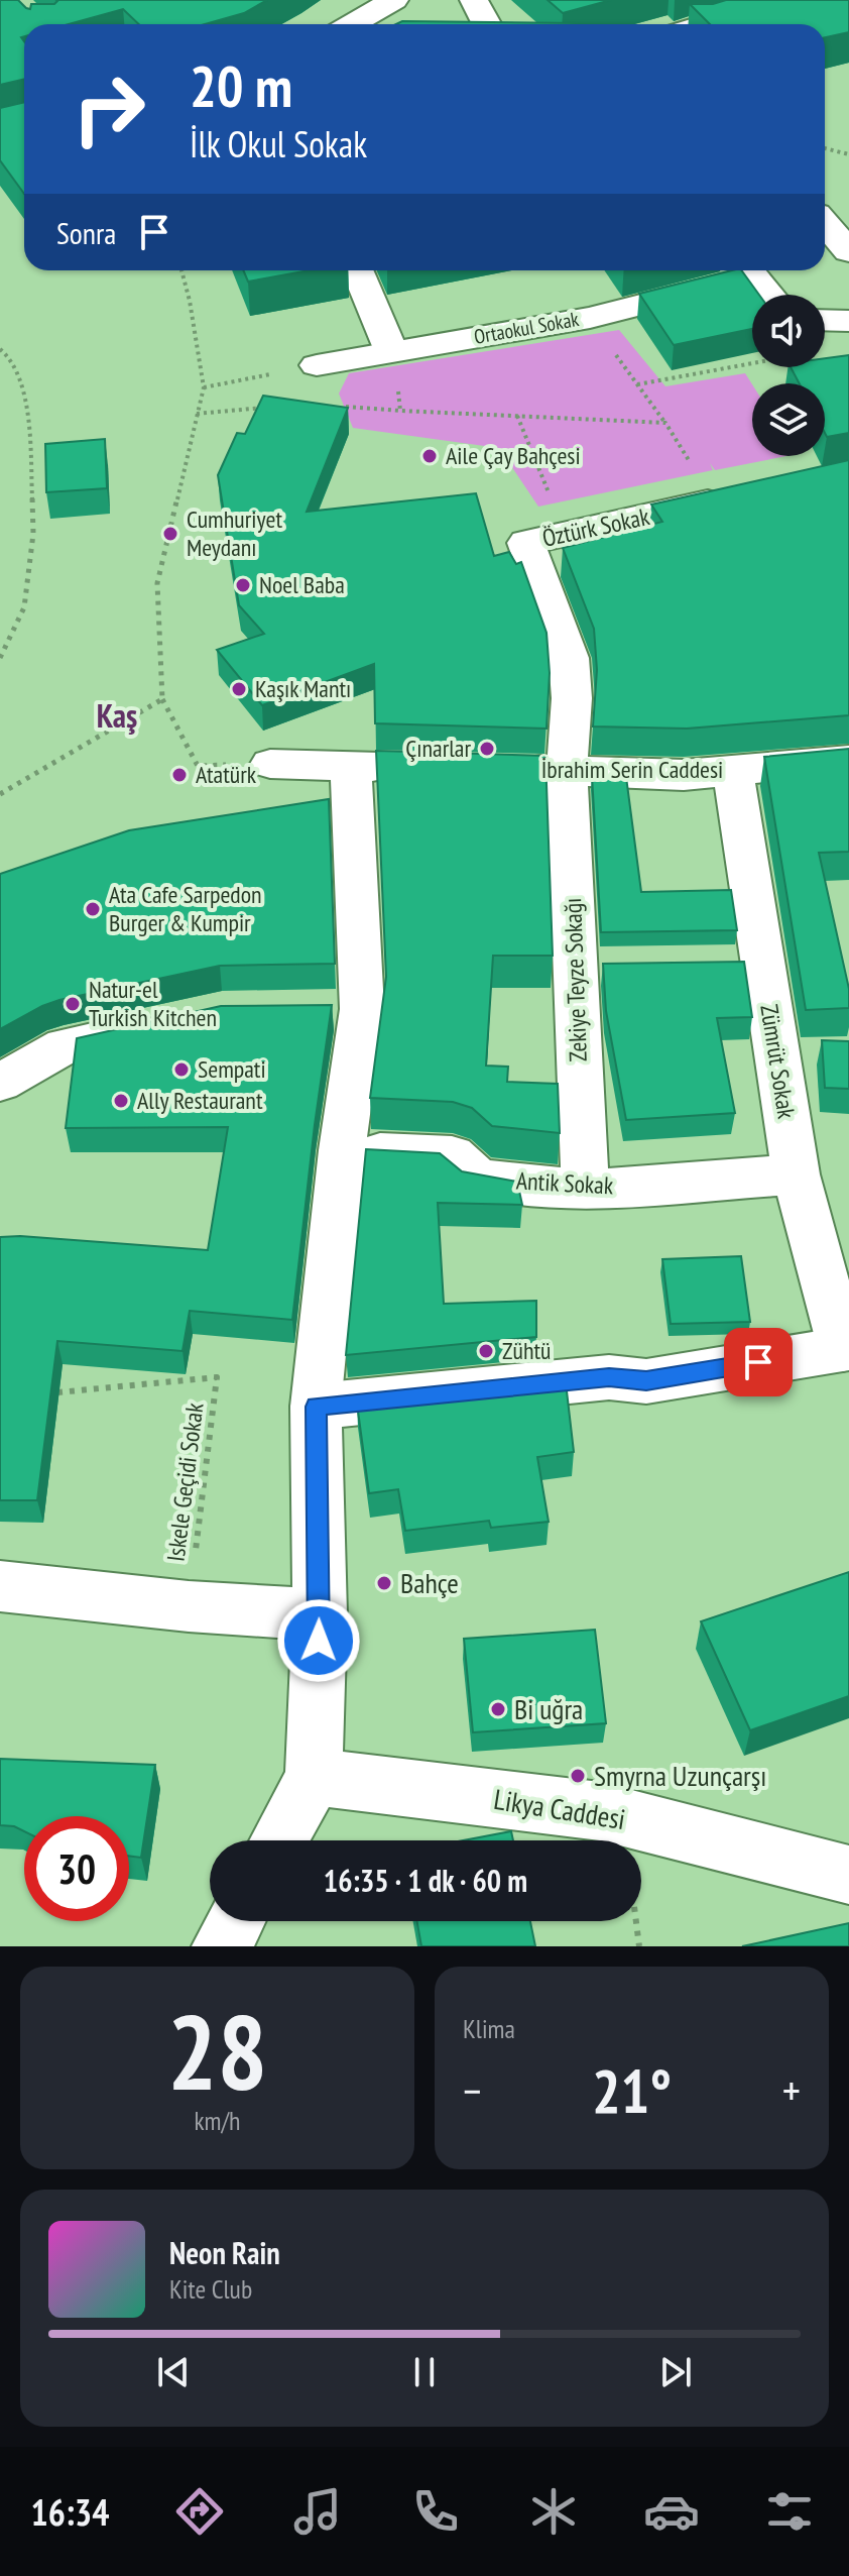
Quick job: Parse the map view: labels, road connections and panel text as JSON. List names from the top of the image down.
{
  "streets": {
    "street": [
      "Ortaokul Sokak",
      "Öztürk Sokak",
      "İbrahim Serin Caddesi",
      "Zekiye Teyze Sokağı",
      "Zümrüt Sokak",
      "Antik Sokak",
      "Likya Caddesi"
    ],
    "path": ["Iskele Geçidi Sokak"]
  },
  "crossings": [
    ["Öztürk Sokak", "İbrahim Serin Caddesi"],
    ["Öztürk Sokak", "Zekiye Teyze Sokağı"],
    ["İbrahim Serin Caddesi", "Zekiye Teyze Sokağı"],
    ["İbrahim Serin Caddesi", "Zümrüt Sokak"],
    ["Zekiye Teyze Sokağı", "Antik Sokak"],
    ["Zümrüt Sokak", "Antik Sokak"]
  ],
  "districts": ["Kaş"],
  "places": [
    "Aile Çay Bahçesi",
    "Cumhuriyet Meydanı",
    "Noel Baba",
    "Kaşık Mantı",
    "Çınarlar",
    "Atatürk",
    "Ata Cafe Sarpedon Burger & Kumpir",
    "Natur-el Turkish Kitchen",
    "Sempati",
    "Ally Restaurant",
    "Zühtü",
    "Bahçe",
    "Bi uğra",
    "Smyrna Uzunçarşı"
  ],
  "page": {
    "turn": ["20 m", "İlk Okul Sokak"],
    "then": "Sonra",
    "limit": "30",
    "trip": "16:35 · 1 dk · 60 m",
    "tile": [
      ["28", "km/h"],
      "Klima"
    ],
    "heat": ["−", "21°", "+"],
    "song": ["Neon Rain", "Kite Club"],
    "tabs": "16:34"
  }
}
